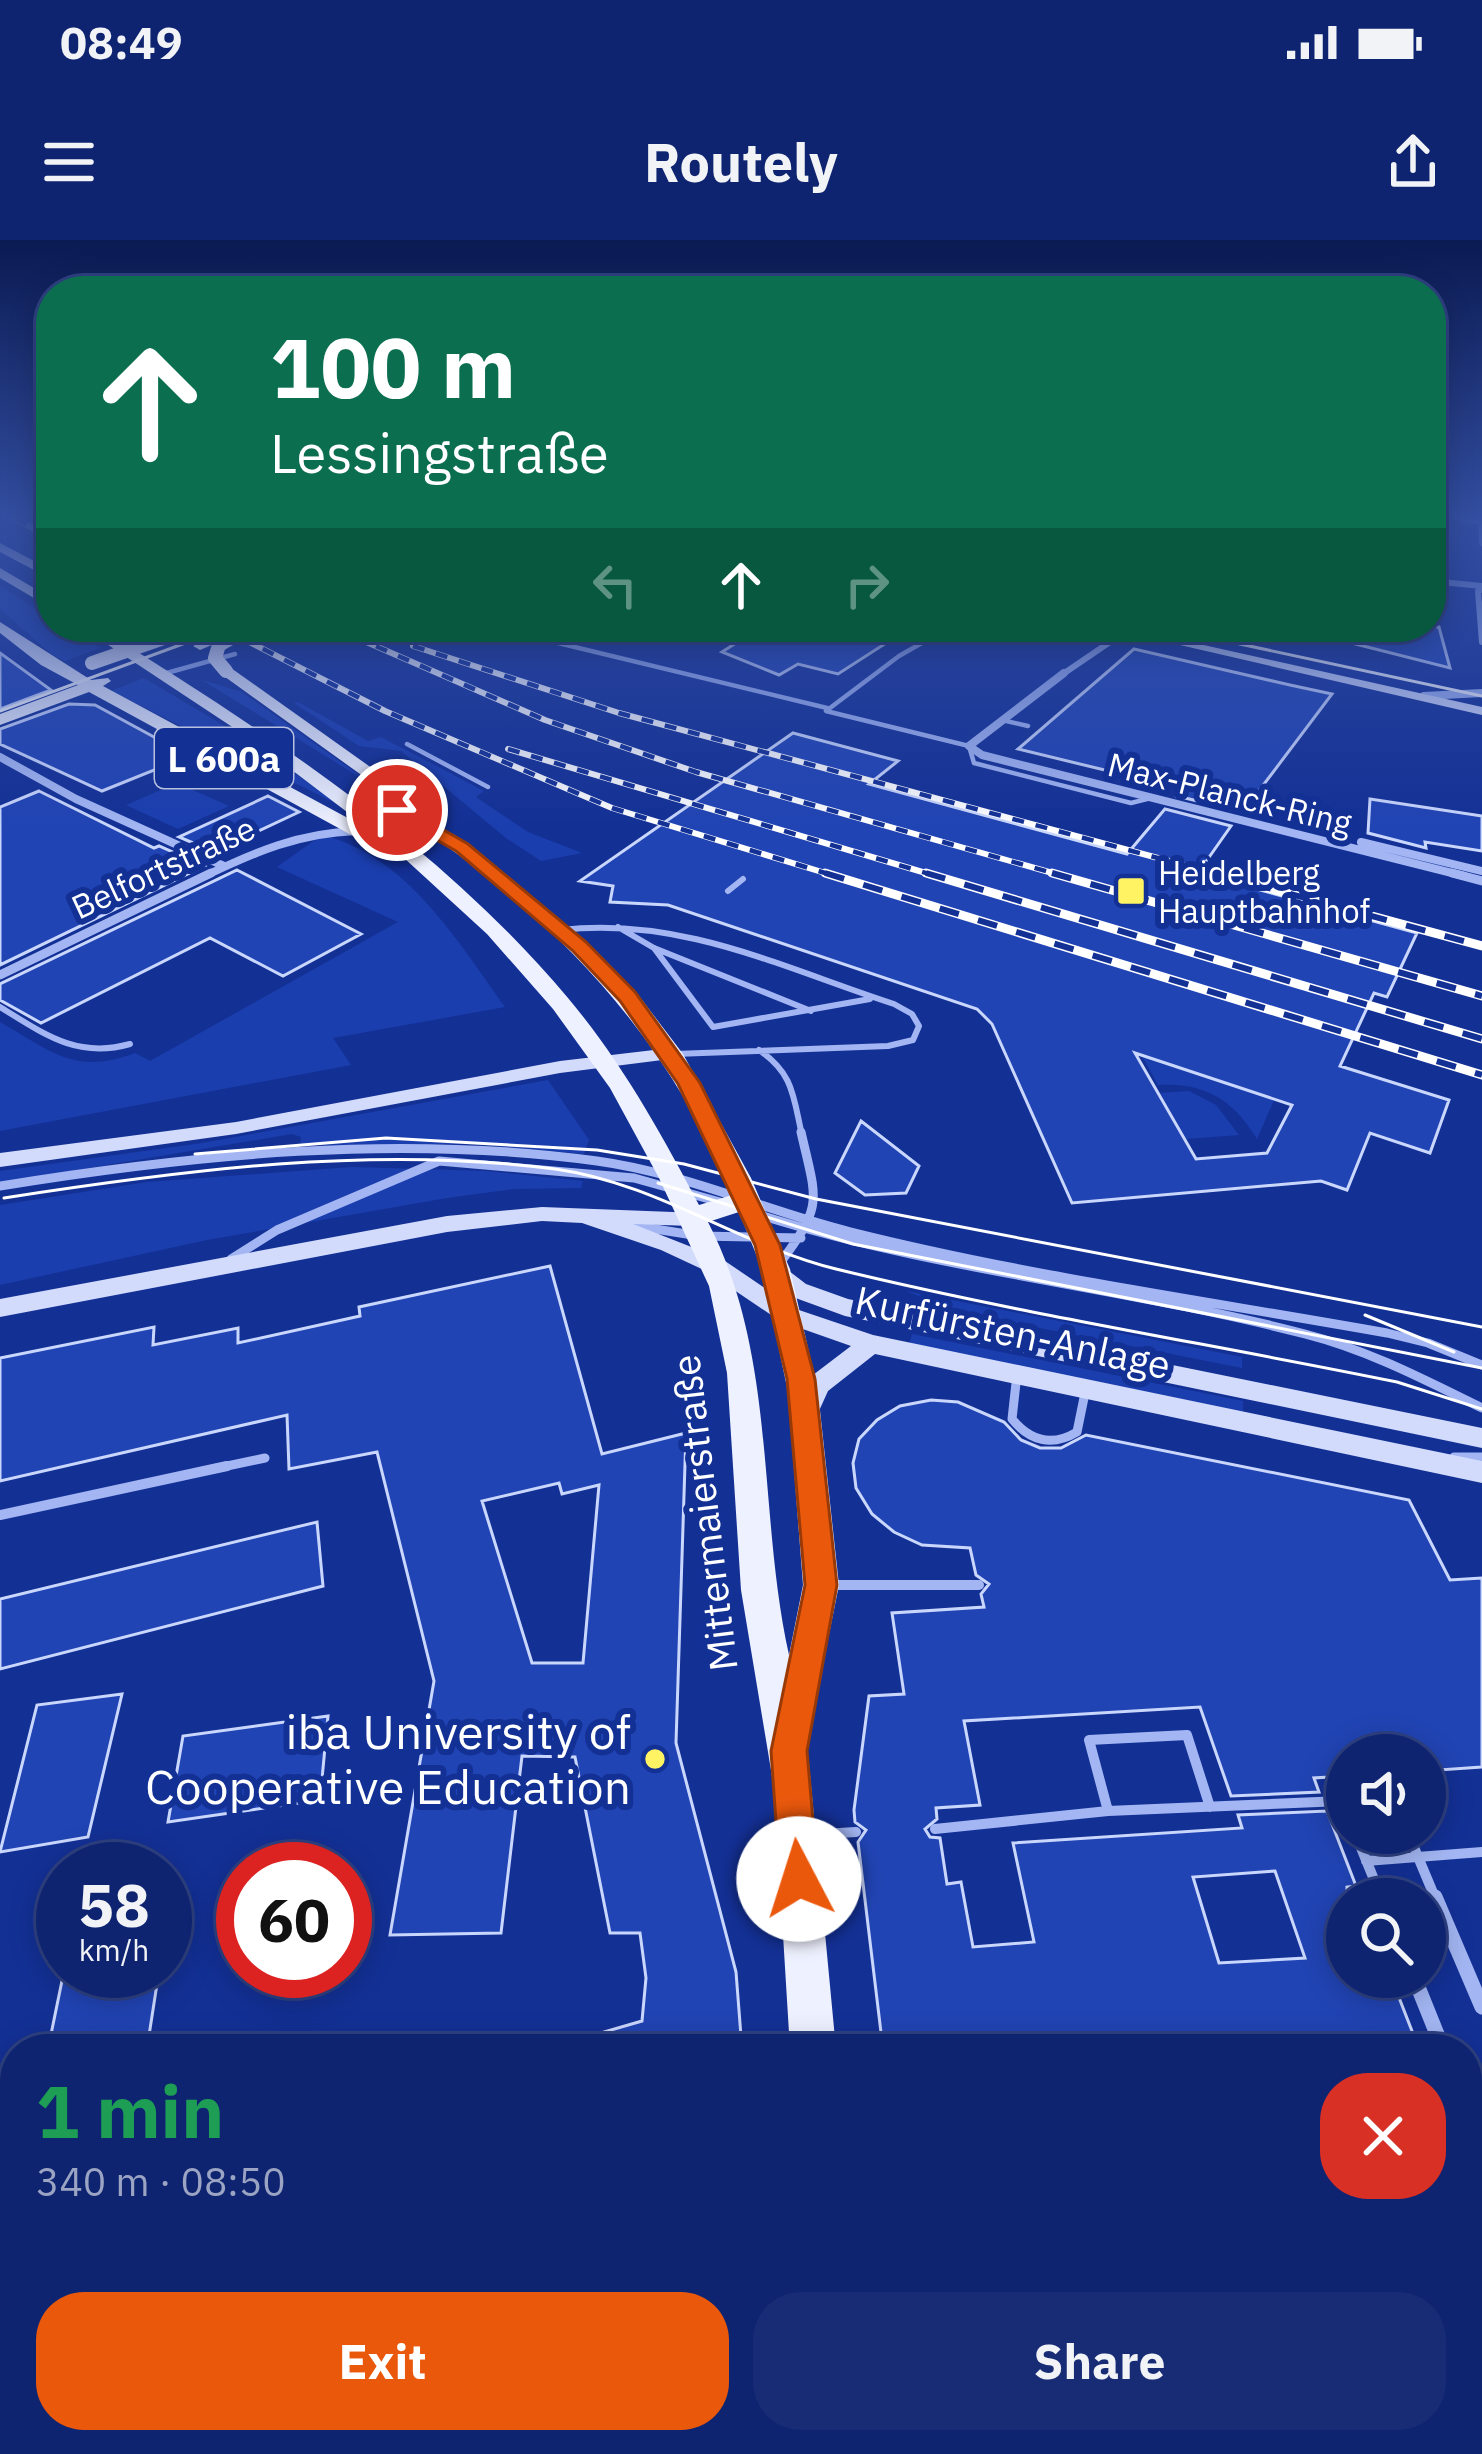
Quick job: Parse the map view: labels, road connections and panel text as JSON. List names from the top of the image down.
{
  "streets": {
    "main road": ["L 600a", "Kurfürsten-Anlage", "Mittermaierstraße"],
    "street": ["Max-Planck-Ring", "Belfortstraße"]
  },
  "crossings": [
    ["L 600a", "Belfortstraße"],
    ["L 600a", "Kurfürsten-Anlage"],
    ["L 600a", "Mittermaierstraße"],
    ["Kurfürsten-Anlage", "Mittermaierstraße"]
  ],
  "places": {
    "transit": ["Heidelberg Hauptbahnhof"],
    "other": ["iba University of Cooperative Education"]
  },
  "page": {
    "status": "08:49",
    "header": "Routely",
    "turn": ["100 m", "Lessingstraße"],
    "speed": "58 km/h",
    "limit": "60",
    "heading": ["1 min", "340 m · 08:50"],
    "buttons": ["Exit", "Share"]
  }
}
